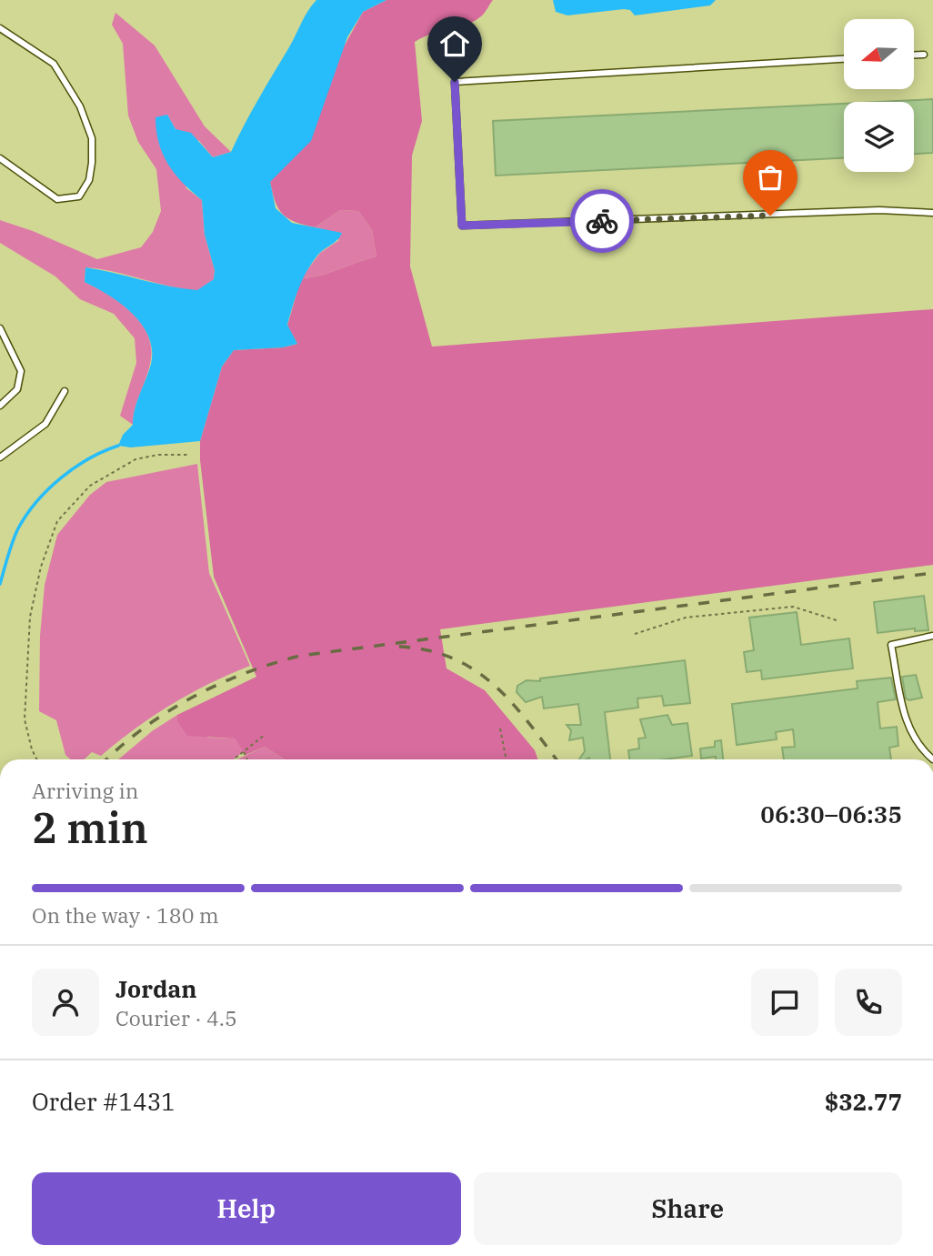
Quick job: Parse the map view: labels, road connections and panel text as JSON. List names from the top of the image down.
{
  "north": "left",
  "page": {
    "heading": ["2 min", "Arriving in", "06:30–06:35"],
    "panel": [
      "Jordan",
      "Courier · 4.5",
      "Order #1431",
      "$32.77"
    ],
    "bar": "On the way · 180 m",
    "buttons": ["Help", "Share"]
  }
}
